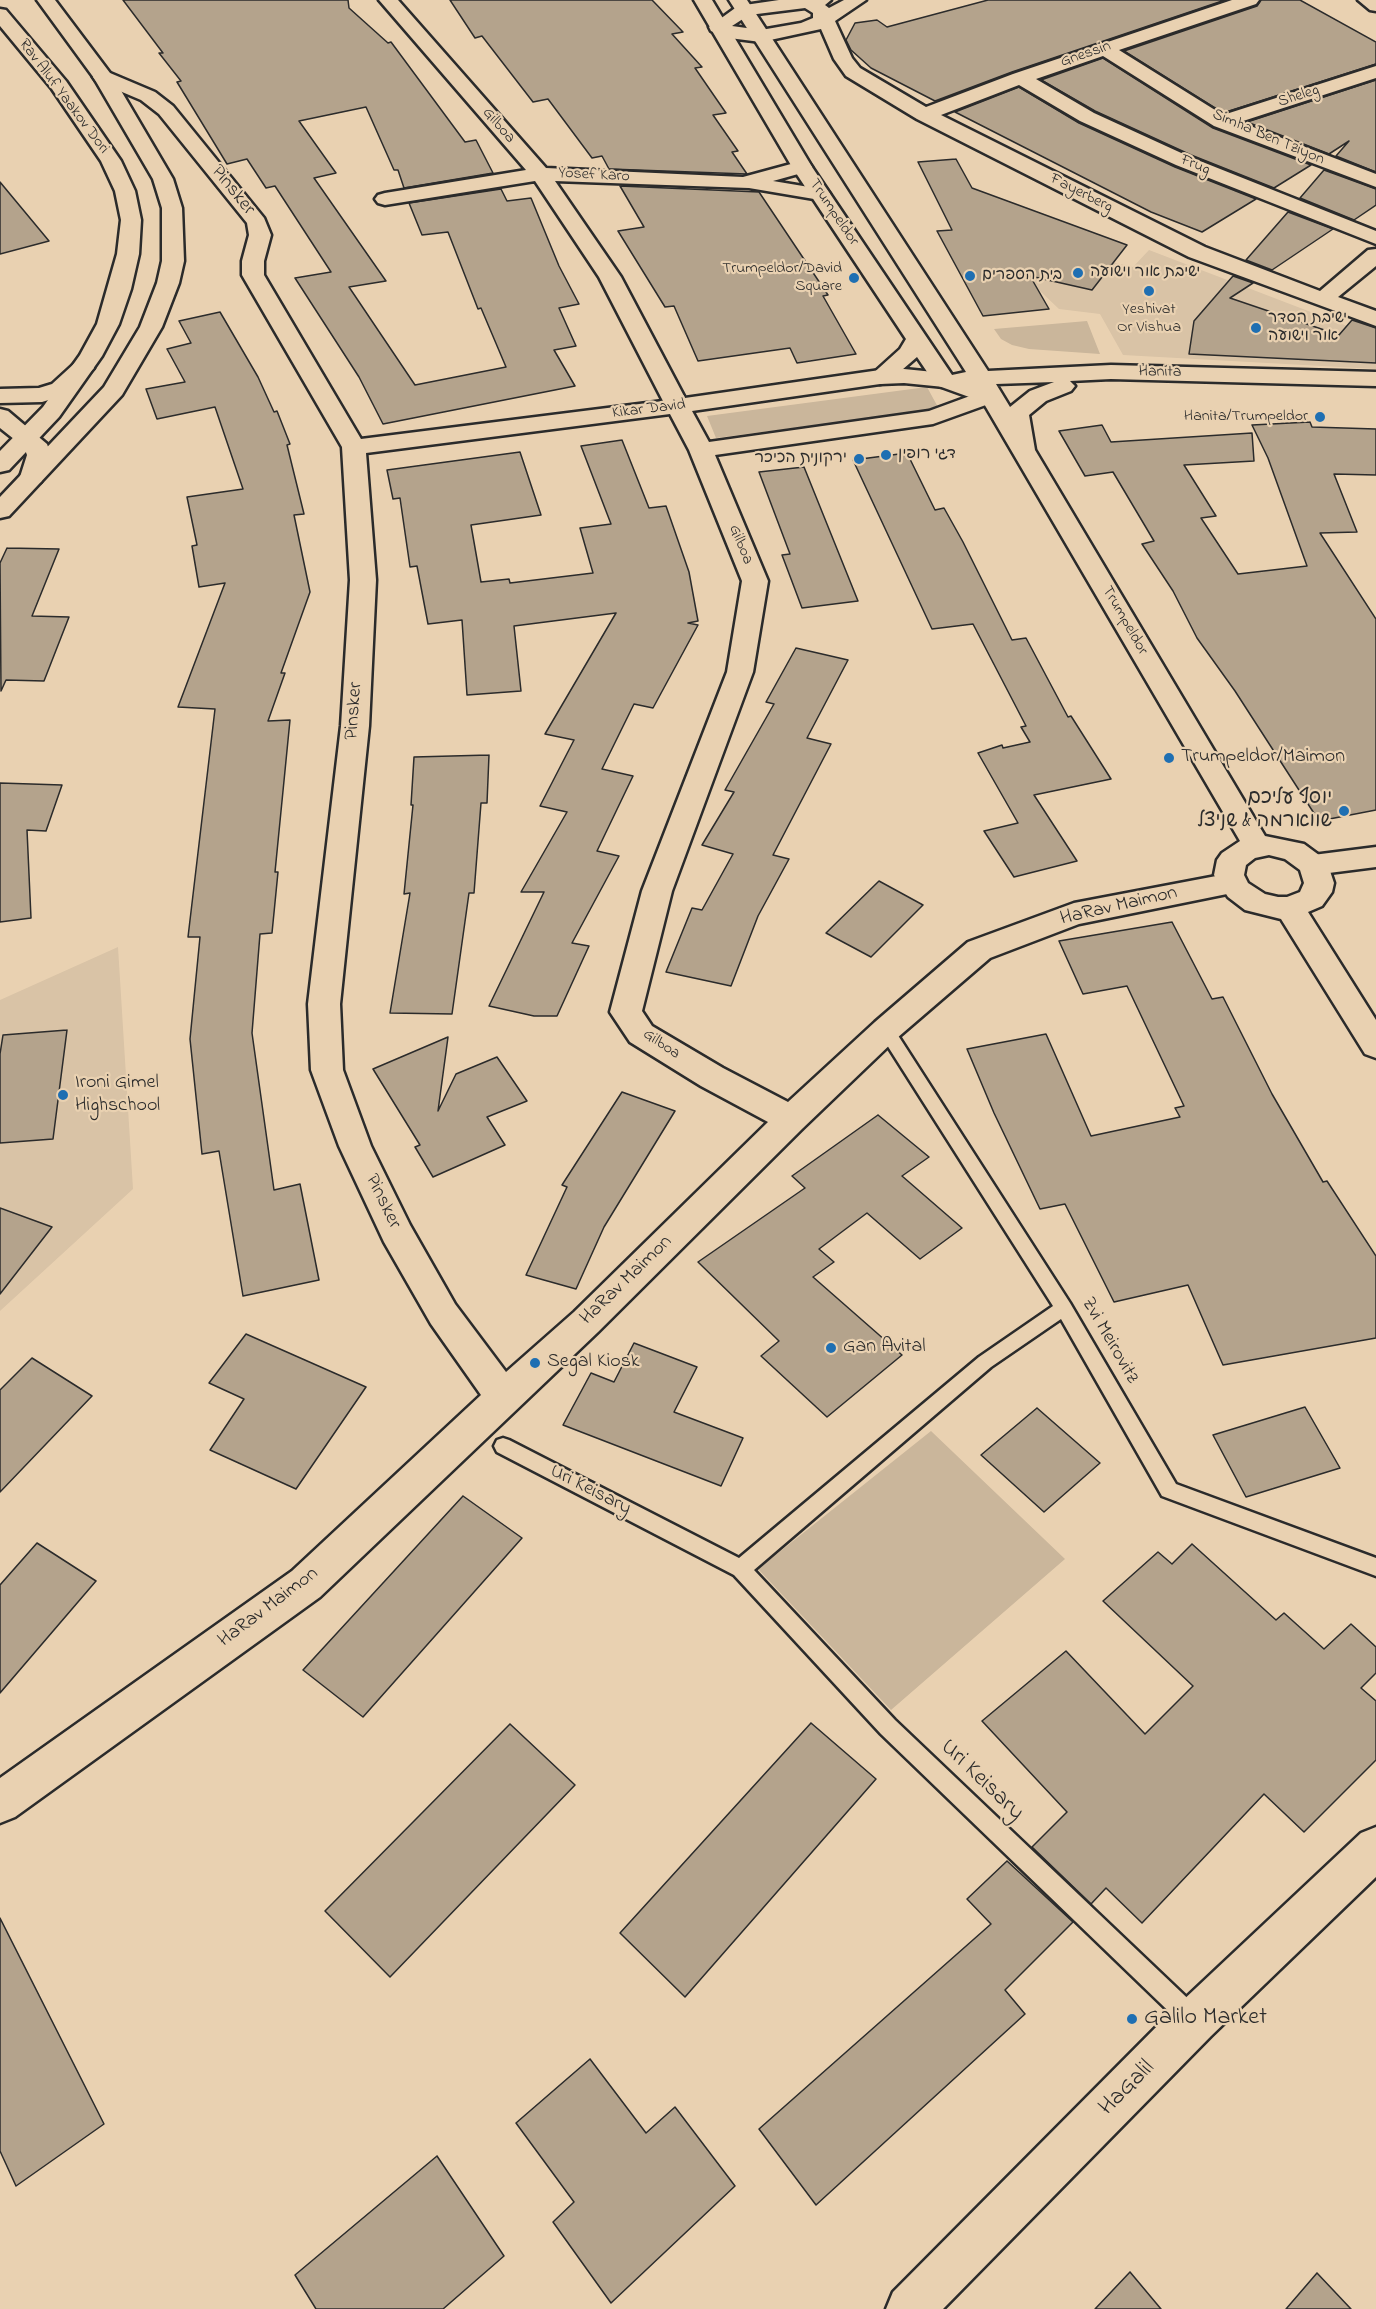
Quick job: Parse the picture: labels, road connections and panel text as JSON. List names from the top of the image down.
{
  "streets": {
    "street": [
      "Gnessin",
      "Rav Aluf Yaakov Dori",
      "Sheleg",
      "Gilboa",
      "Simha Ben Tziyon",
      "Frug",
      "Yosef Karo",
      "Pinsker",
      "Fayerberg",
      "Trumpeldor",
      "Hanita",
      "Kikar David",
      "HaRav Maimon",
      "HaGalil"
    ],
    "lane": ["Zvi Meirovitz", "Uri Keisary"]
  },
  "crossings": [
    ["Gnessin", "Simha Ben Tziyon"],
    ["Gnessin", "Frug"],
    ["Gnessin", "Fayerberg"],
    ["Rav Aluf Yaakov Dori", "Pinsker"],
    ["Sheleg", "Simha Ben Tziyon"],
    ["Gilboa", "Yosef Karo"],
    ["Gilboa", "Kikar David"],
    ["Gilboa", "HaRav Maimon"],
    ["Yosef Karo", "Trumpeldor"],
    ["Pinsker", "Kikar David"],
    ["Pinsker", "HaRav Maimon"],
    ["Trumpeldor", "Hanita"],
    ["Trumpeldor", "Kikar David"],
    ["Trumpeldor", "HaRav Maimon"],
    ["HaRav Maimon", "Zvi Meirovitz"],
    ["HaRav Maimon", "Uri Keisary"],
    ["Uri Keisary", "HaGalil"]
  ],
  "places": [
    "ישיבת אור וישועה",
    "בית הספרים",
    "Trumpeldor/David Square",
    "Yeshivat Or Vishua",
    "ישיבת הסדר אור וישועה",
    "Hanita/Trumpeldor",
    "דגי רופין",
    "ירקונית הכיכר",
    "Trumpeldor/Maimon",
    "יוסף עליכם שווארמה & שניצל",
    "Ironi Gimel Highschool",
    "Gan Avital",
    "Segal Kiosk",
    "Galilo Market"
  ]
}
